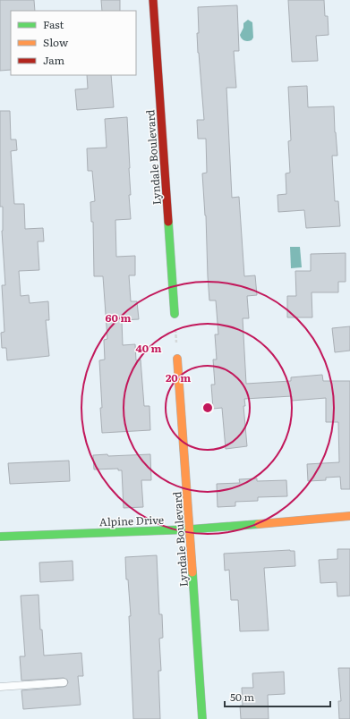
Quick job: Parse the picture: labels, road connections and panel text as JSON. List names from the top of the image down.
{
  "streets": {
    "street": ["Lyndale Boulevard", "Alpine Drive"]
  },
  "crossings": [
    ["Lyndale Boulevard", "Alpine Drive"]
  ],
  "legend": ["Fast", "Slow", "Jam"],
  "scale_bar": "50 m",
  "rings": ["60 m", "40 m", "20 m"]
}
